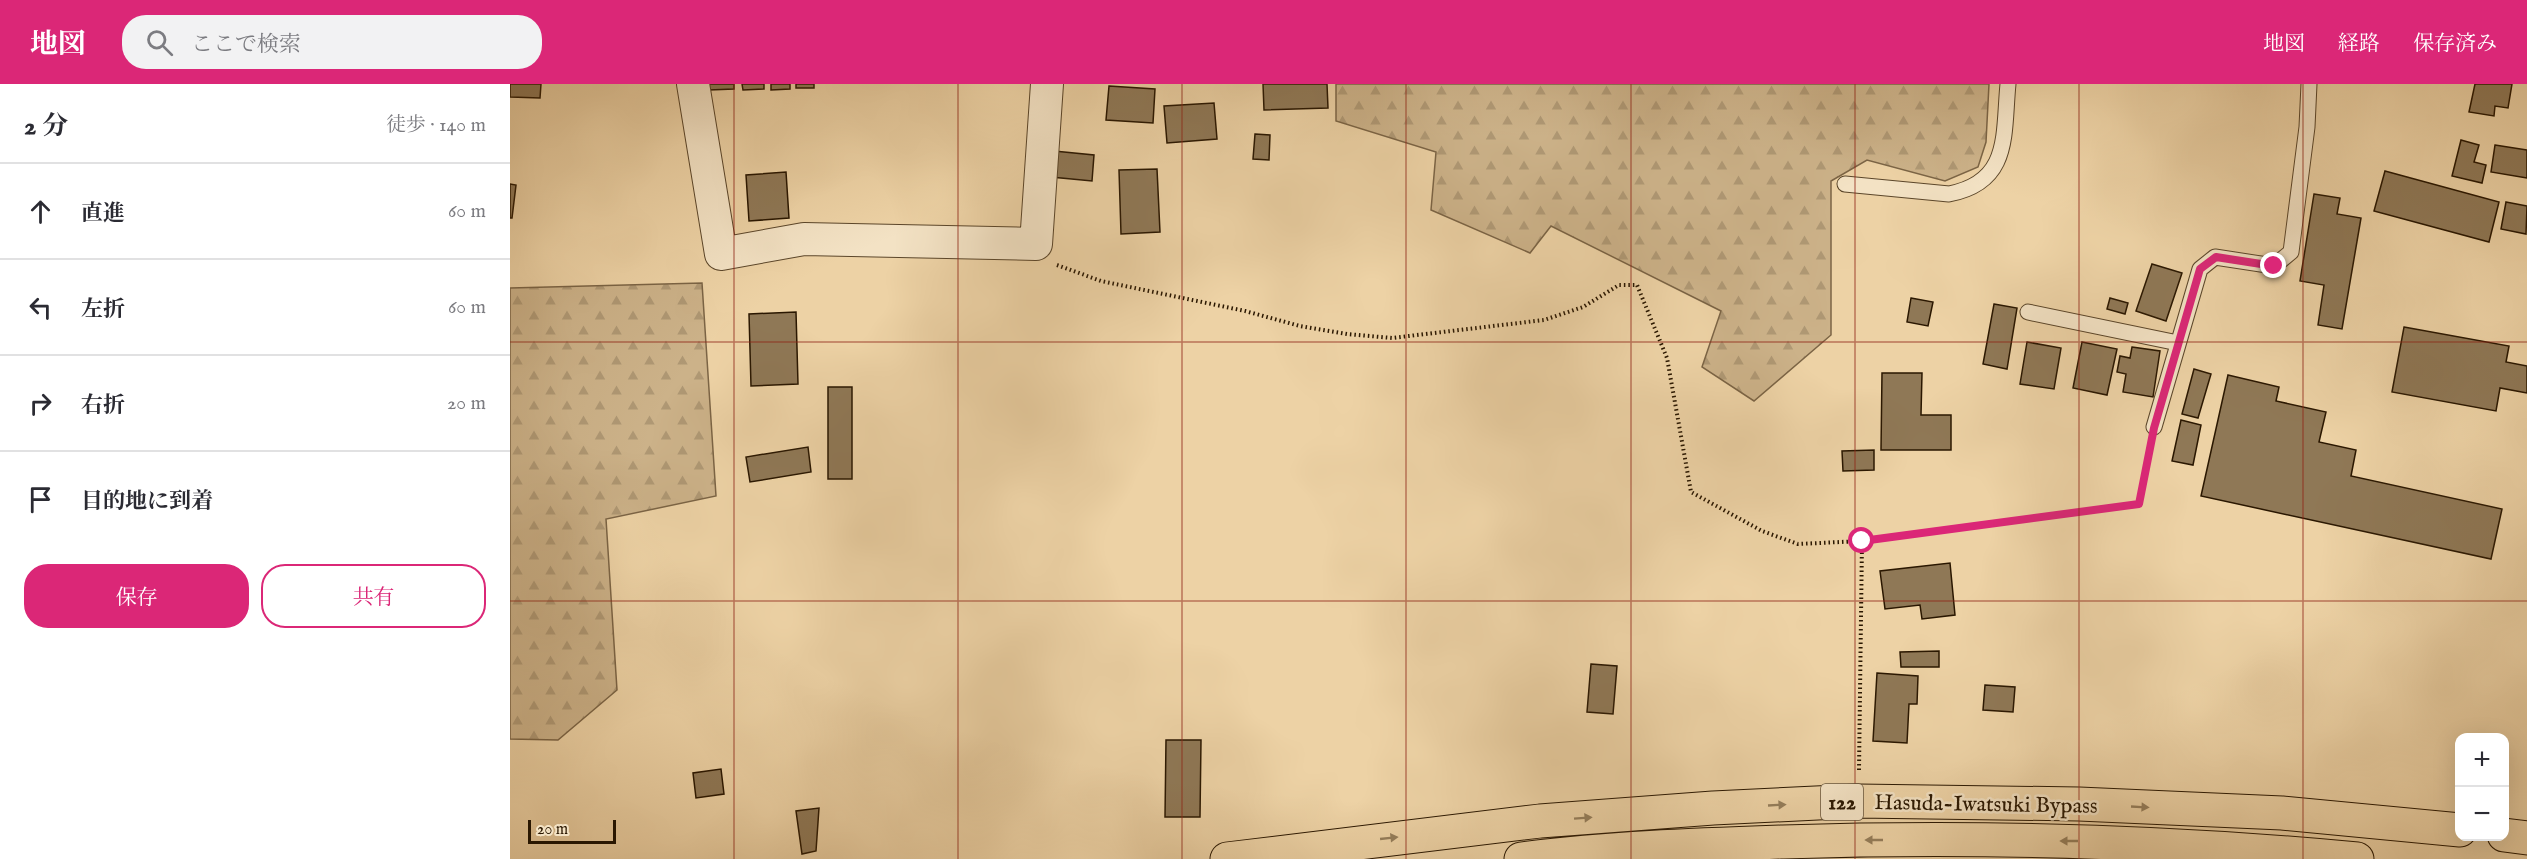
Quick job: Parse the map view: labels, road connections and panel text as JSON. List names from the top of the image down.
{
  "streets": {
    "highway": ["122", "Hasuda-Iwatsuki Bypass"]
  },
  "scale_bar": "20 m",
  "page": {
    "header": "地図",
    "search": "ここで検索",
    "nav": ["地図", "経路", "保存済み"],
    "heading": ["2 分", "徒歩 · 140 m"],
    "list": [
      ["直進", "60 m"],
      ["左折", "60 m"],
      ["右折", "20 m"],
      "目的地に到着"
    ],
    "buttons": ["保存", "共有"],
    "map_buttons": ["+", "−"],
    "scale": "20 m"
  }
}
